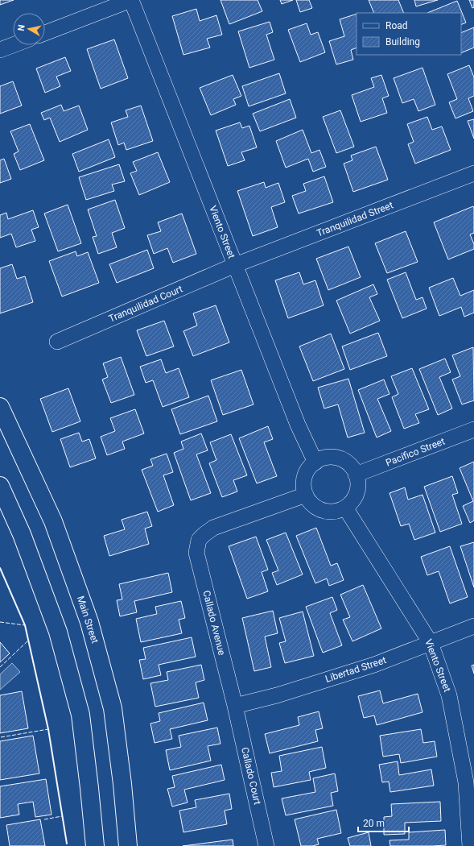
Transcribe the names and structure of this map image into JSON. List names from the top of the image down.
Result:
{
  "streets": {
    "street": [
      "Tranquilidad Street",
      "Viento Street",
      "Tranquilidad Court",
      "Pacífico Street",
      "Main Street",
      "Callado Avenue",
      "Libertad Street",
      "Callado Court"
    ]
  },
  "crossings": [
    ["Tranquilidad Street", "Viento Street"],
    ["Tranquilidad Street", "Tranquilidad Court"],
    ["Viento Street", "Tranquilidad Court"],
    ["Viento Street", "Pacífico Street"],
    ["Viento Street", "Callado Avenue"],
    ["Viento Street", "Libertad Street"],
    ["Pacífico Street", "Callado Avenue"],
    ["Callado Avenue", "Libertad Street"],
    ["Callado Avenue", "Callado Court"],
    ["Libertad Street", "Callado Court"]
  ],
  "legend": ["Road", "Building"],
  "scale_bar": "20 m",
  "north": "left"
}
